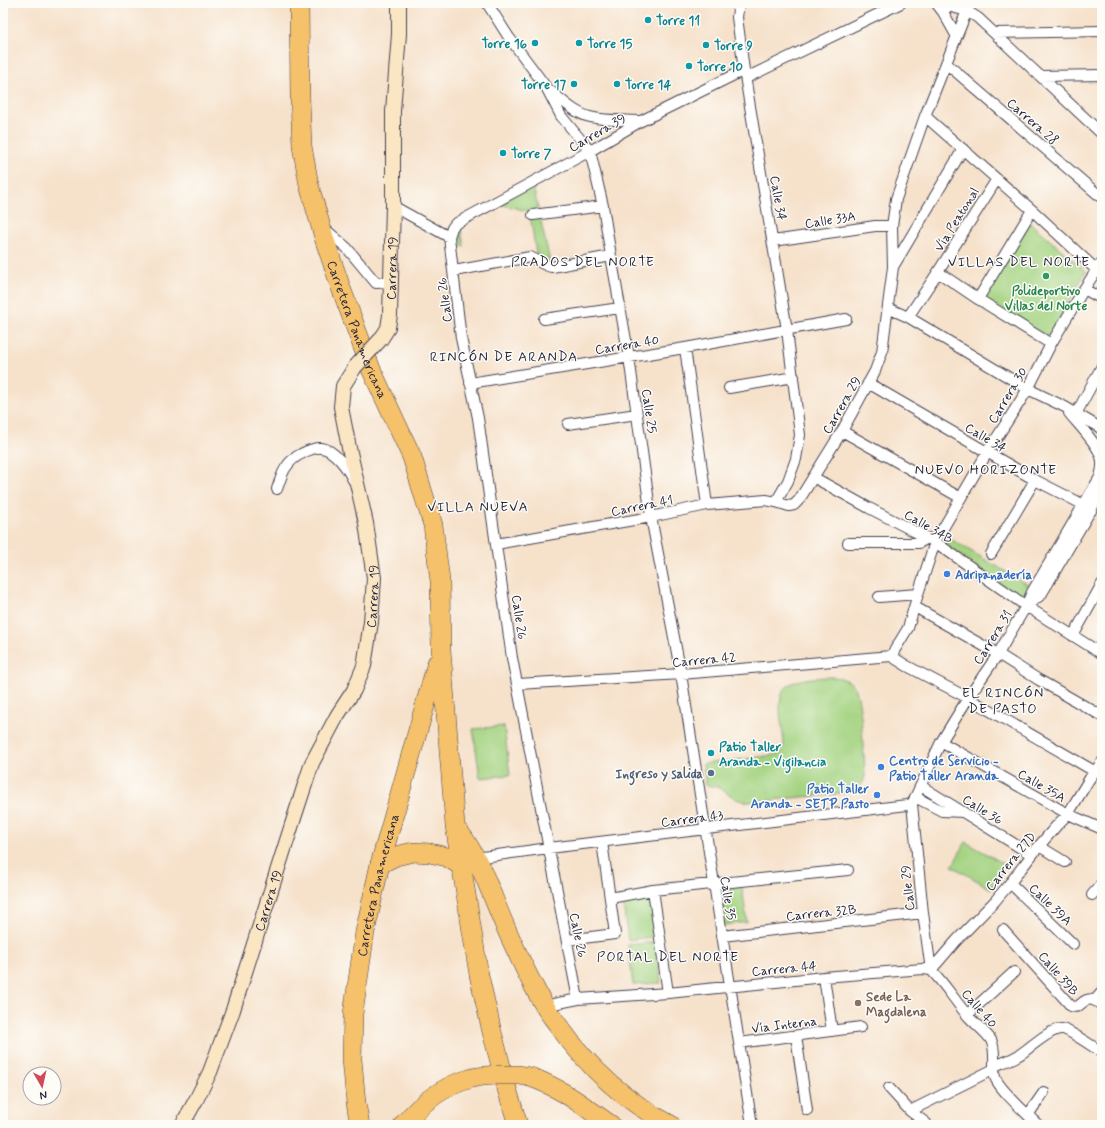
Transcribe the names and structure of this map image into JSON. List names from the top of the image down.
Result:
{
  "streets": {
    "highway": ["Carretera Panamericana"],
    "street": [
      "Carrera 28",
      "Carrera 39",
      "Calle 34",
      "Calle 33A",
      "Vía Peatonal",
      "Carrera 19",
      "Calle 26",
      "Carrera 40",
      "Carrera 30",
      "Carrera 29",
      "Calle 25",
      "Carrera 41",
      "Calle 34B",
      "Carrera 31",
      "Carrera 42",
      "Calle 35A",
      "Calle 36",
      "Carrera 43",
      "Carrera 27D",
      "Calle 29",
      "Calle 35",
      "Calle 39A",
      "Carrera 32B",
      "Carrera 44",
      "Calle 39B",
      "Calle 40",
      "Vía Interna"
    ]
  },
  "crossings": [
    ["Carrera 28", "Carrera 29"],
    ["Carrera 39", "Calle 34"],
    ["Carrera 39", "Calle 26"],
    ["Carrera 39", "Calle 25"],
    ["Calle 34", "Calle 33A"],
    ["Calle 34", "Carrera 40"],
    ["Calle 34", "Carrera 30"],
    ["Calle 34", "Carrera 29"],
    ["Calle 34", "Carrera 41"],
    ["Calle 34", "Carrera 31"],
    ["Calle 33A", "Carrera 29"],
    ["Calle 26", "Carrera 40"],
    ["Calle 26", "Carrera 41"],
    ["Calle 26", "Carrera 42"],
    ["Calle 26", "Carrera 43"],
    ["Calle 26", "Carrera 44"],
    ["Carretera Panamericana", "Carrera 43"],
    ["Carrera 40", "Calle 25"],
    ["Carrera 30", "Calle 34B"],
    ["Carrera 30", "Carrera 42"],
    ["Carrera 29", "Carrera 41"],
    ["Carrera 29", "Calle 34B"],
    ["Calle 25", "Carrera 41"],
    ["Calle 25", "Carrera 42"],
    ["Calle 25", "Calle 35"],
    ["Calle 34B", "Carrera 31"],
    ["Carrera 31", "Calle 35A"],
    ["Carrera 31", "Calle 36"],
    ["Carrera 31", "Carrera 43"],
    ["Carrera 31", "Calle 29"],
    ["Carrera 42", "Calle 35"],
    ["Calle 35A", "Carrera 27D"],
    ["Calle 36", "Carrera 27D"],
    ["Carrera 43", "Calle 29"],
    ["Carrera 43", "Calle 35"],
    ["Carrera 27D", "Calle 29"],
    ["Carrera 27D", "Calle 39A"],
    ["Carrera 27D", "Carrera 44"],
    ["Carrera 27D", "Calle 40"],
    ["Calle 29", "Carrera 32B"],
    ["Calle 29", "Carrera 44"],
    ["Calle 29", "Calle 40"],
    ["Calle 35", "Carrera 32B"],
    ["Calle 35", "Carrera 44"],
    ["Calle 35", "Vía Interna"],
    ["Carrera 44", "Calle 40"],
    ["Carrera 44", "Vía Interna"]
  ],
  "districts": [
    "PRADOS DEL NORTE",
    "VILLAS DEL NORTE",
    "RINCÓN DE ARANDA",
    "NUEVO HORIZONTE",
    "VILLA NUEVA",
    "EL RINCÓN DE PASTO",
    "PORTAL DEL NORTE"
  ],
  "places": [
    "Torre 11",
    "Torre 16",
    "Torre 15",
    "Torre 9",
    "Torre 10",
    "Torre 17",
    "Torre 14",
    "Torre 7",
    "Polideportivo Villas del Norte",
    "Adripanadería",
    "Patio Taller Aranda - Vigilancia",
    "Centro de Servicio - Patio Taller Aranda",
    "Ingreso y salida",
    "Patio Taller Aranda - SETP Pasto",
    "Sede La Magdalena"
  ],
  "north": "bottom"
}
